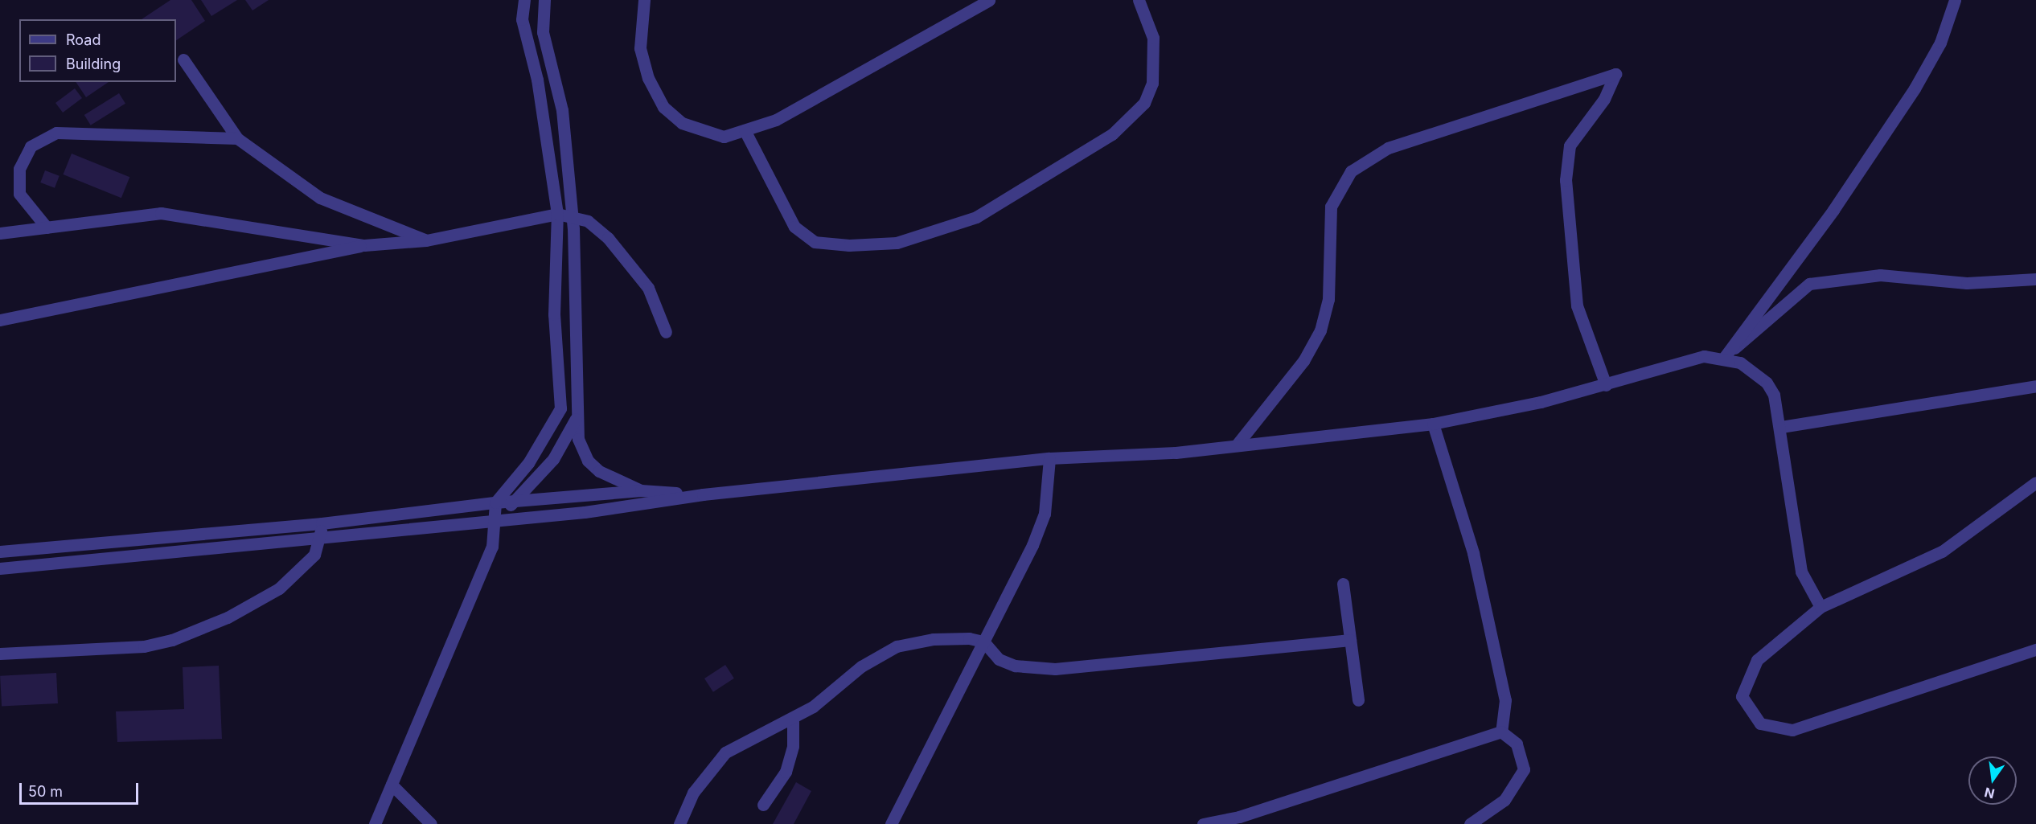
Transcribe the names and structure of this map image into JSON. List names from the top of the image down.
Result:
{
  "legend": ["Road", "Building"],
  "scale_bar": "50 m",
  "north": "bottom"
}
